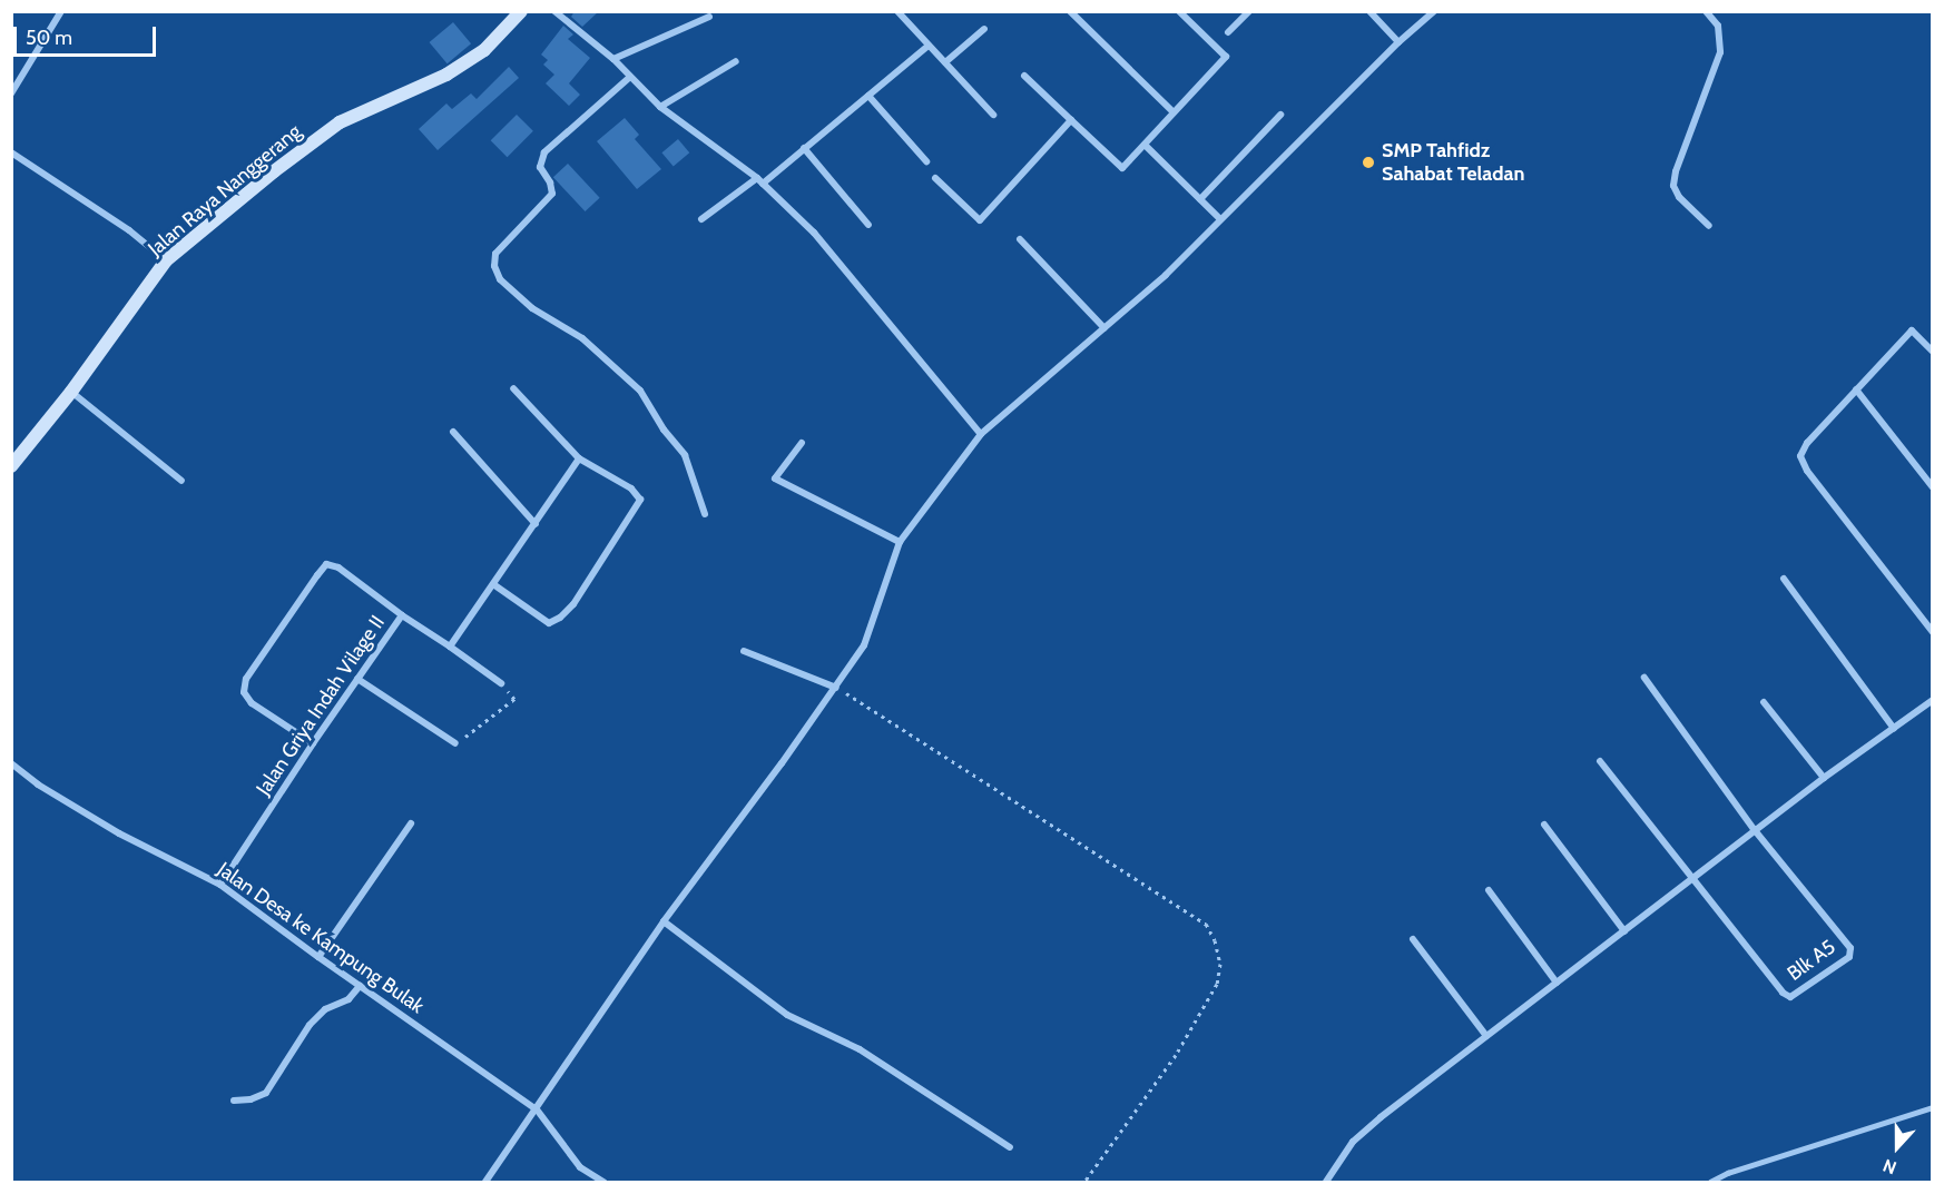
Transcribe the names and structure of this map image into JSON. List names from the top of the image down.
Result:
{
  "streets": {
    "street": [
      "Jalan Raya Nanggerang",
      "Jalan Griya Indah Vilage II",
      "Jalan Desa ke Kampung Bulak",
      "Blk A5"
    ]
  },
  "crossings": [
    ["Jalan Griya Indah Vilage II", "Jalan Desa ke Kampung Bulak"]
  ],
  "places": ["SMP Tahfidz Sahabat Teladan"],
  "scale_bar": "50 m",
  "north": "bottom"
}
